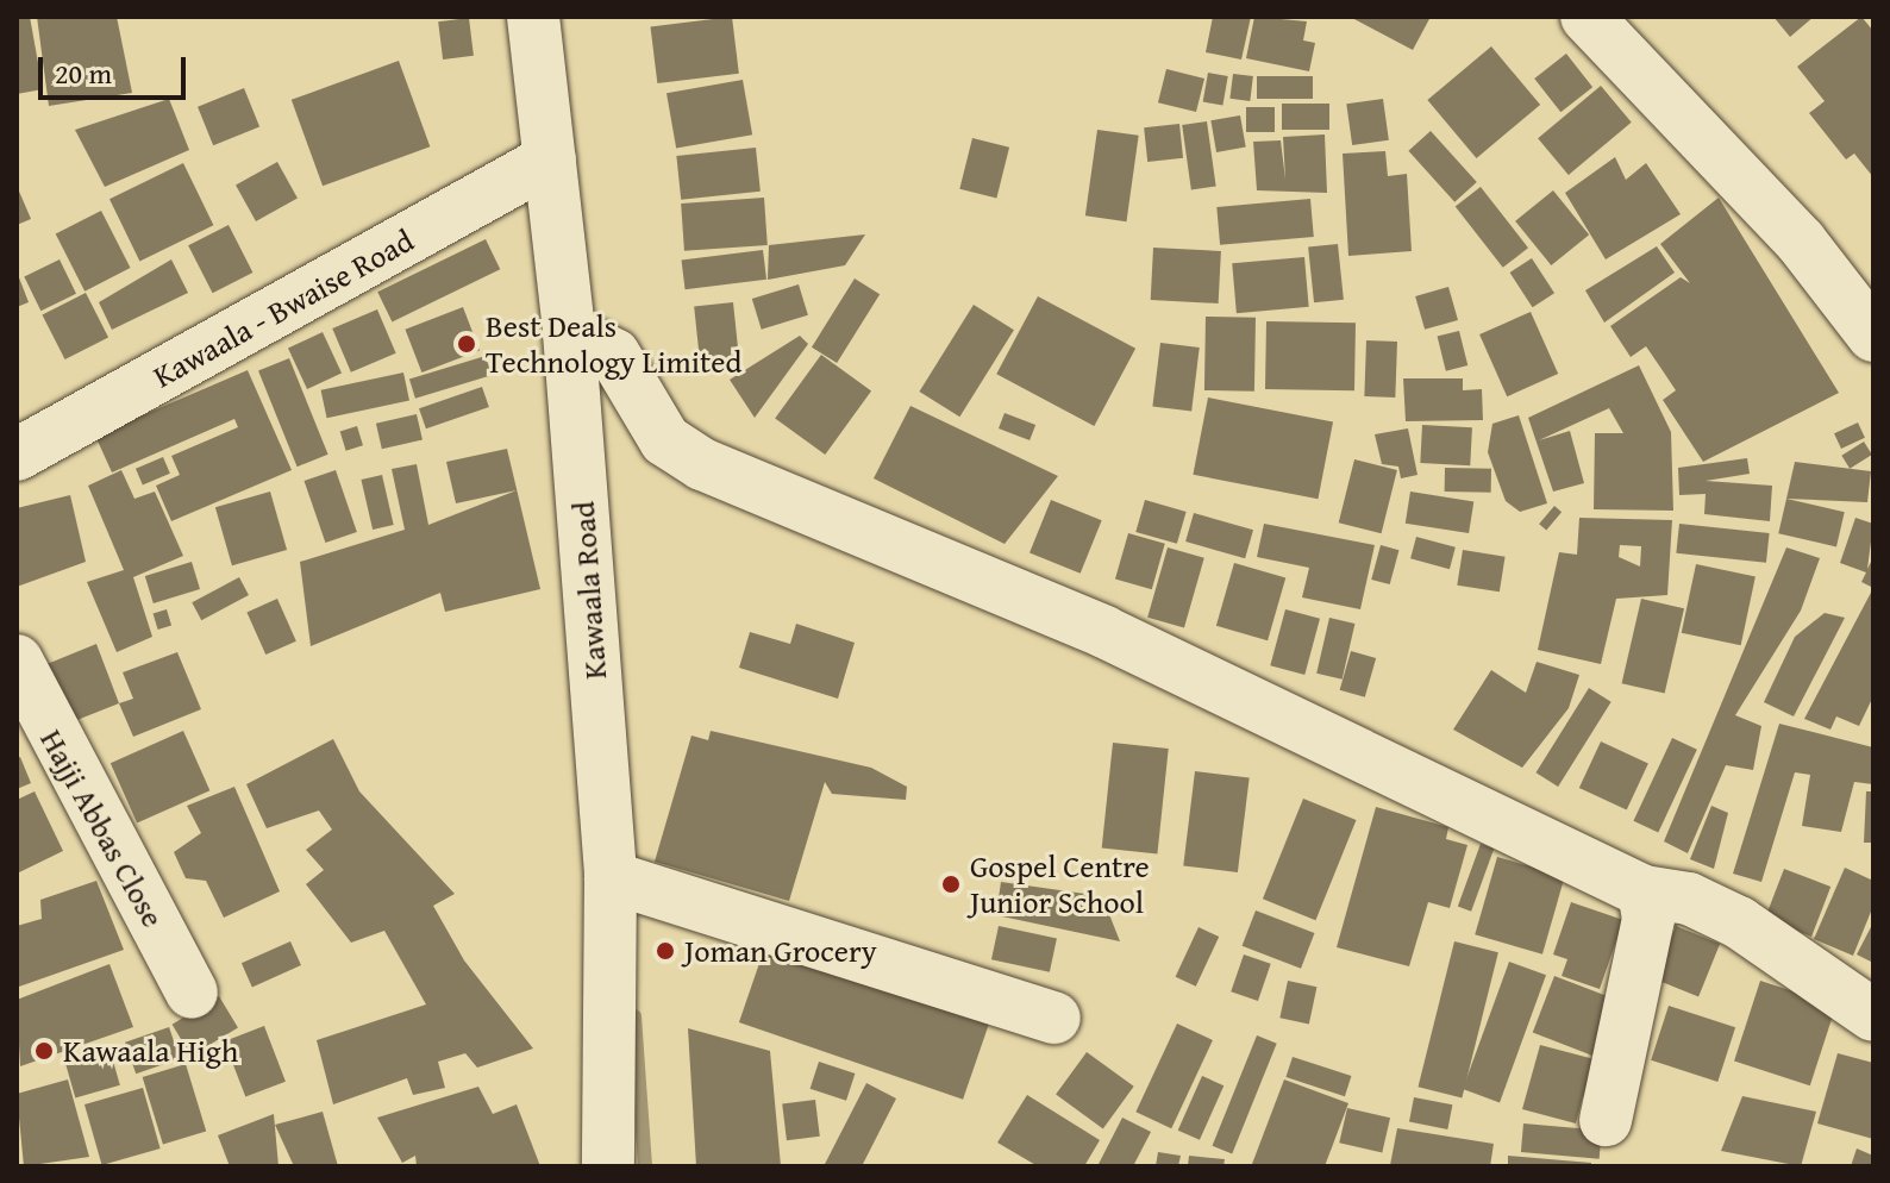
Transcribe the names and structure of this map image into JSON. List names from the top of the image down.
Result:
{
  "streets": {
    "street": ["Kawaala - Bwaise Road", "Kawaala Road", "Hajji Abbas Close"]
  },
  "crossings": [
    ["Kawaala - Bwaise Road", "Kawaala Road"]
  ],
  "places": [
    "Best Deals Technology Limited",
    "Gospel Centre Junior School",
    "Joman Grocery",
    "Kawaala High"
  ],
  "scale_bar": "20 m"
}
